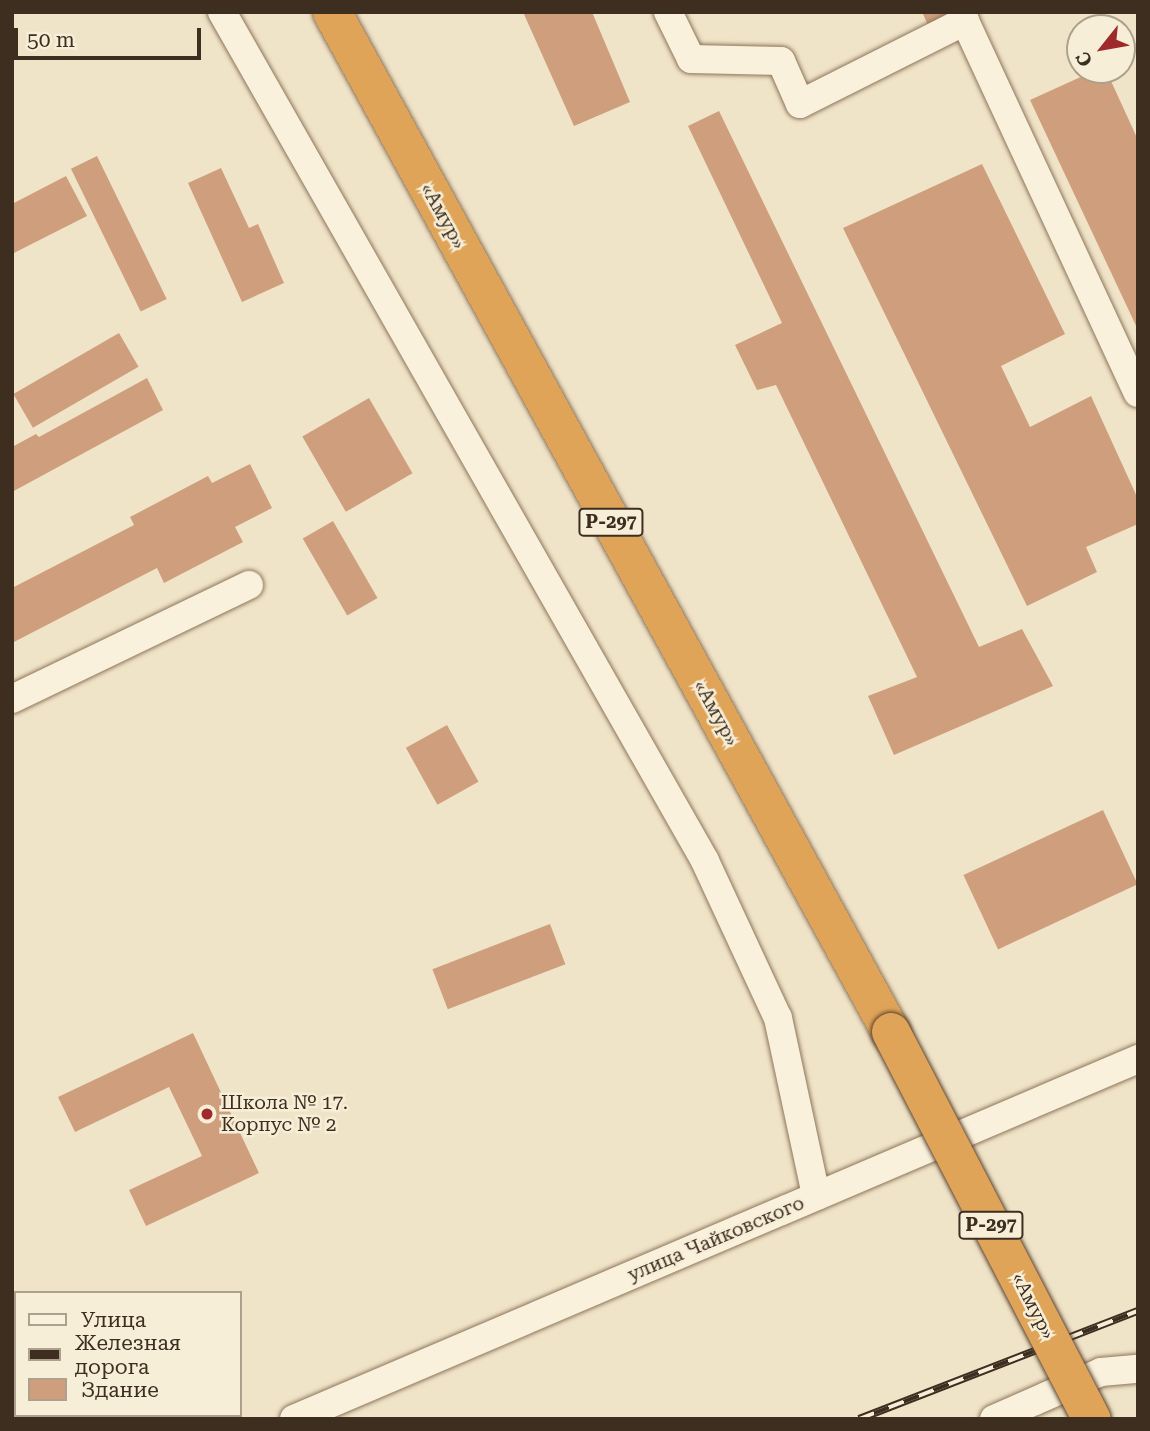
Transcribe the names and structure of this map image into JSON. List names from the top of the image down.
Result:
{
  "streets": {
    "highway": ["«Амур»", "Р-297"],
    "street": ["улица Чайковского"]
  },
  "places": ["Школа № 17. Корпус № 2"],
  "legend": ["Улица", "Железная дорога", "Здание"],
  "scale_bar": "50 m",
  "north": "bottom left"
}
